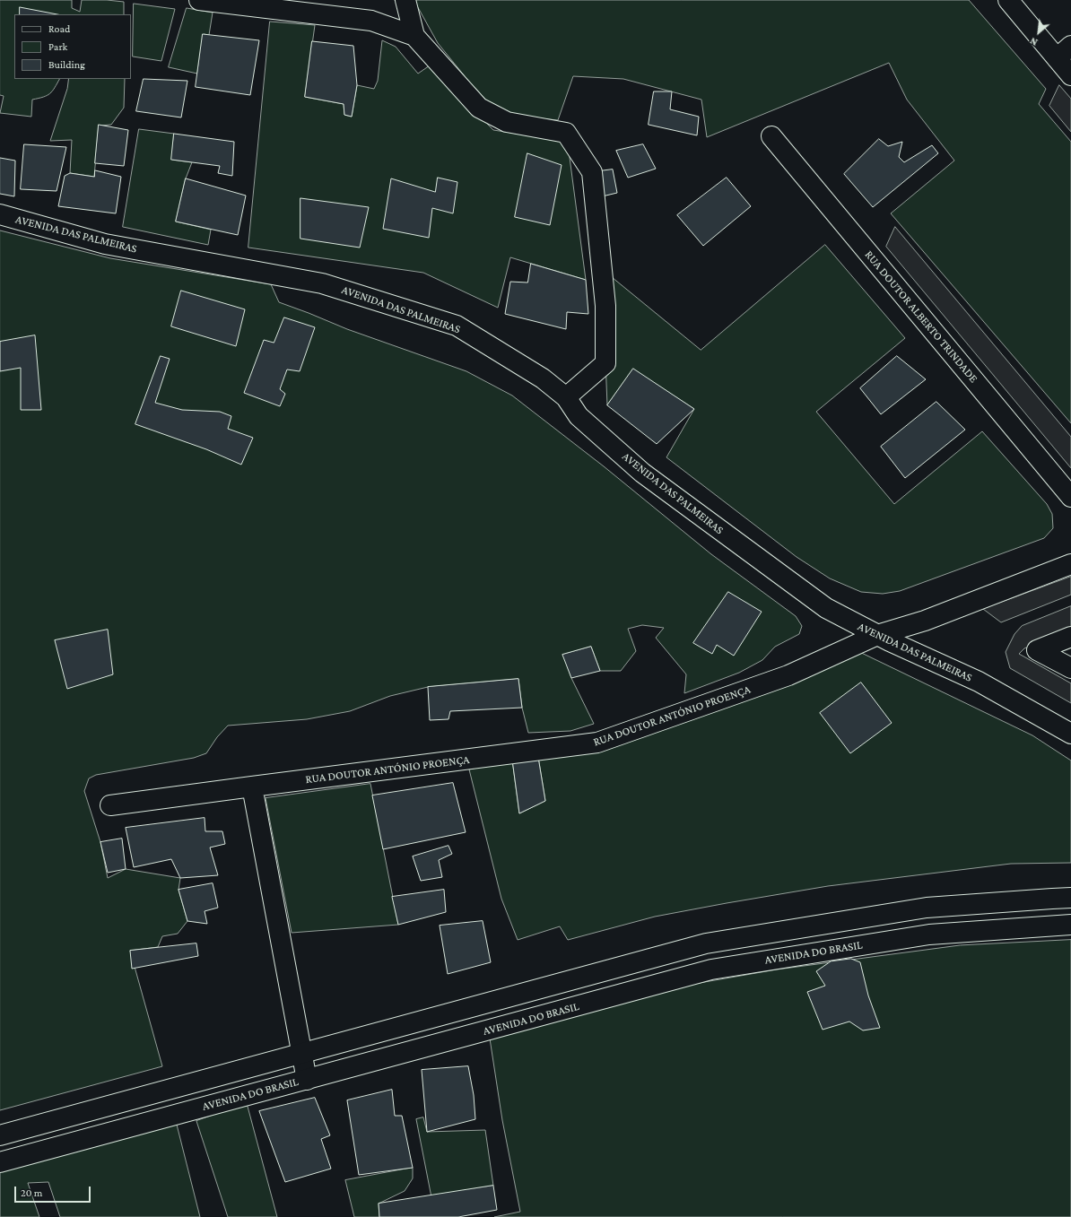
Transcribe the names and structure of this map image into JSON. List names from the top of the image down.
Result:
{
  "streets": {
    "street": [
      "AVENIDA DAS PALMEIRAS",
      "RUA DOUTOR ALBERTO TRINDADE",
      "RUA DOUTOR ANTÓNIO PROENÇA",
      "AVENIDA DO BRASIL"
    ]
  },
  "crossings": [
    ["AVENIDA DAS PALMEIRAS", "RUA DOUTOR ANTÓNIO PROENÇA"]
  ],
  "legend": ["Road", "Park", "Building"],
  "scale_bar": "20 m",
  "north": "bottom left"
}
